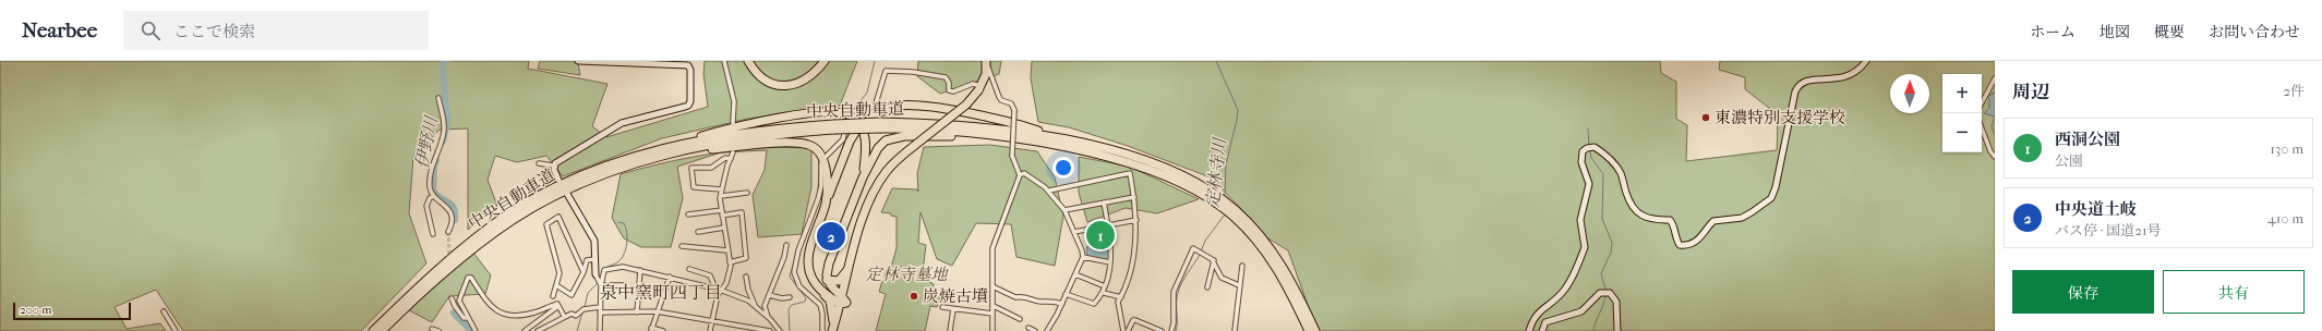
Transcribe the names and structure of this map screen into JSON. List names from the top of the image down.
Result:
{
  "streets": {
    "highway": ["中央自動車道"]
  },
  "districts": ["泉中窯町四丁目"],
  "water": ["伊野川", "定林寺川"],
  "parks": ["定林寺墓地"],
  "places": ["東濃特別支援学校", "炭焼古墳"],
  "scale_bar": "200 m",
  "north": "top",
  "page": {
    "header": "Nearbee",
    "search": "ここで検索",
    "nav": [
      "ホーム",
      "地図",
      "概要",
      "お問い合わせ"
    ],
    "heading": ["周辺", "2件"],
    "map_buttons": ["+", "−"],
    "list": [
      {
        "mark": "1",
        "name": "西洞公園",
        "note": "公園",
        "value": "130 m"
      },
      {
        "mark": "2",
        "name": "中央道土岐",
        "note": "バス停 · 国道21号",
        "value": "410 m"
      }
    ],
    "pins": ["1", "2"],
    "buttons": ["保存", "共有"],
    "scale": "200 m"
  }
}
